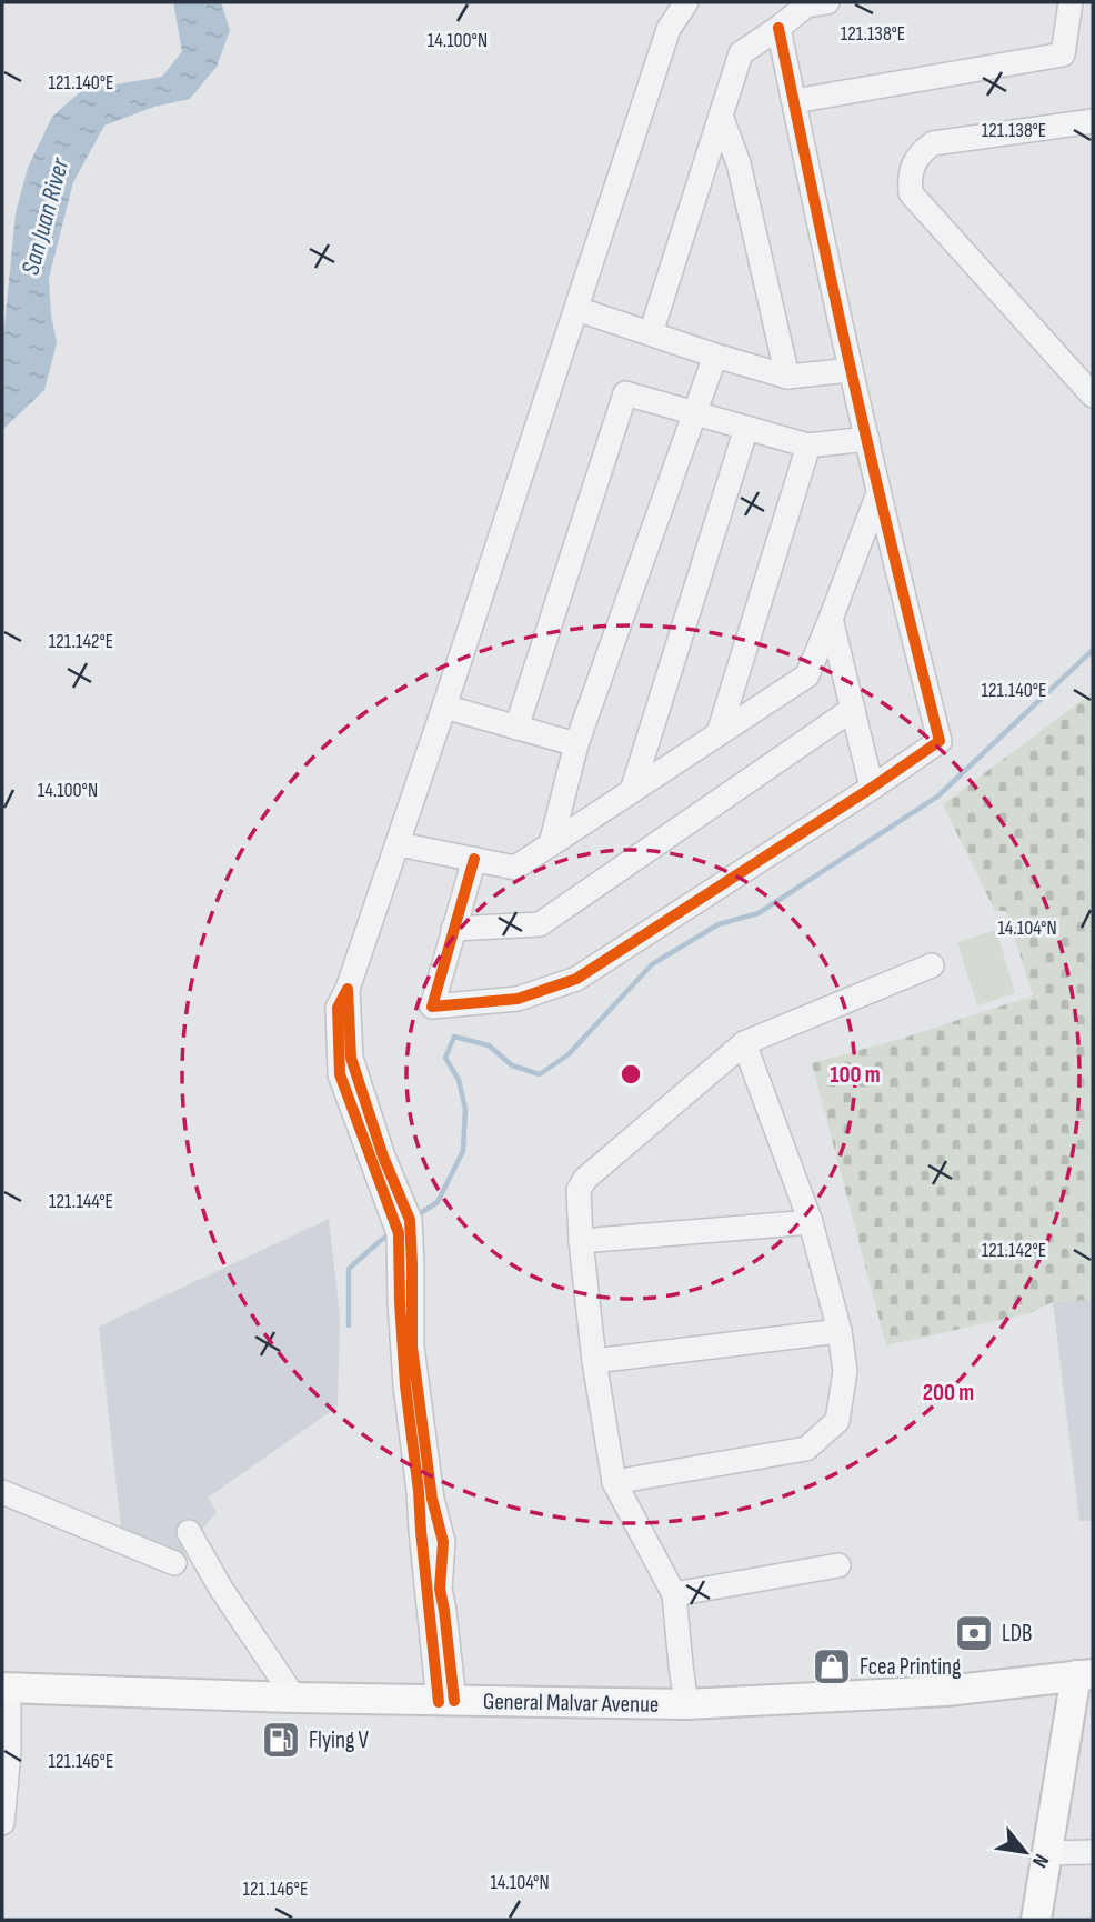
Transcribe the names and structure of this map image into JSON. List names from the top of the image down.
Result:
{
  "streets": {
    "main road": ["General Malvar Avenue"]
  },
  "water": ["San Juan River"],
  "places": {
    "bank": ["LDB"],
    "shop": ["Fcea Printing"],
    "fuel station": ["Flying V"]
  },
  "north": "bottom right",
  "coordinates": [
    "121.138°E",
    "14.100°N",
    "121.140°E",
    "121.142°E",
    "14.104°N",
    "121.144°E",
    "121.146°E"
  ],
  "rings": ["100 m", "200 m"]
}
